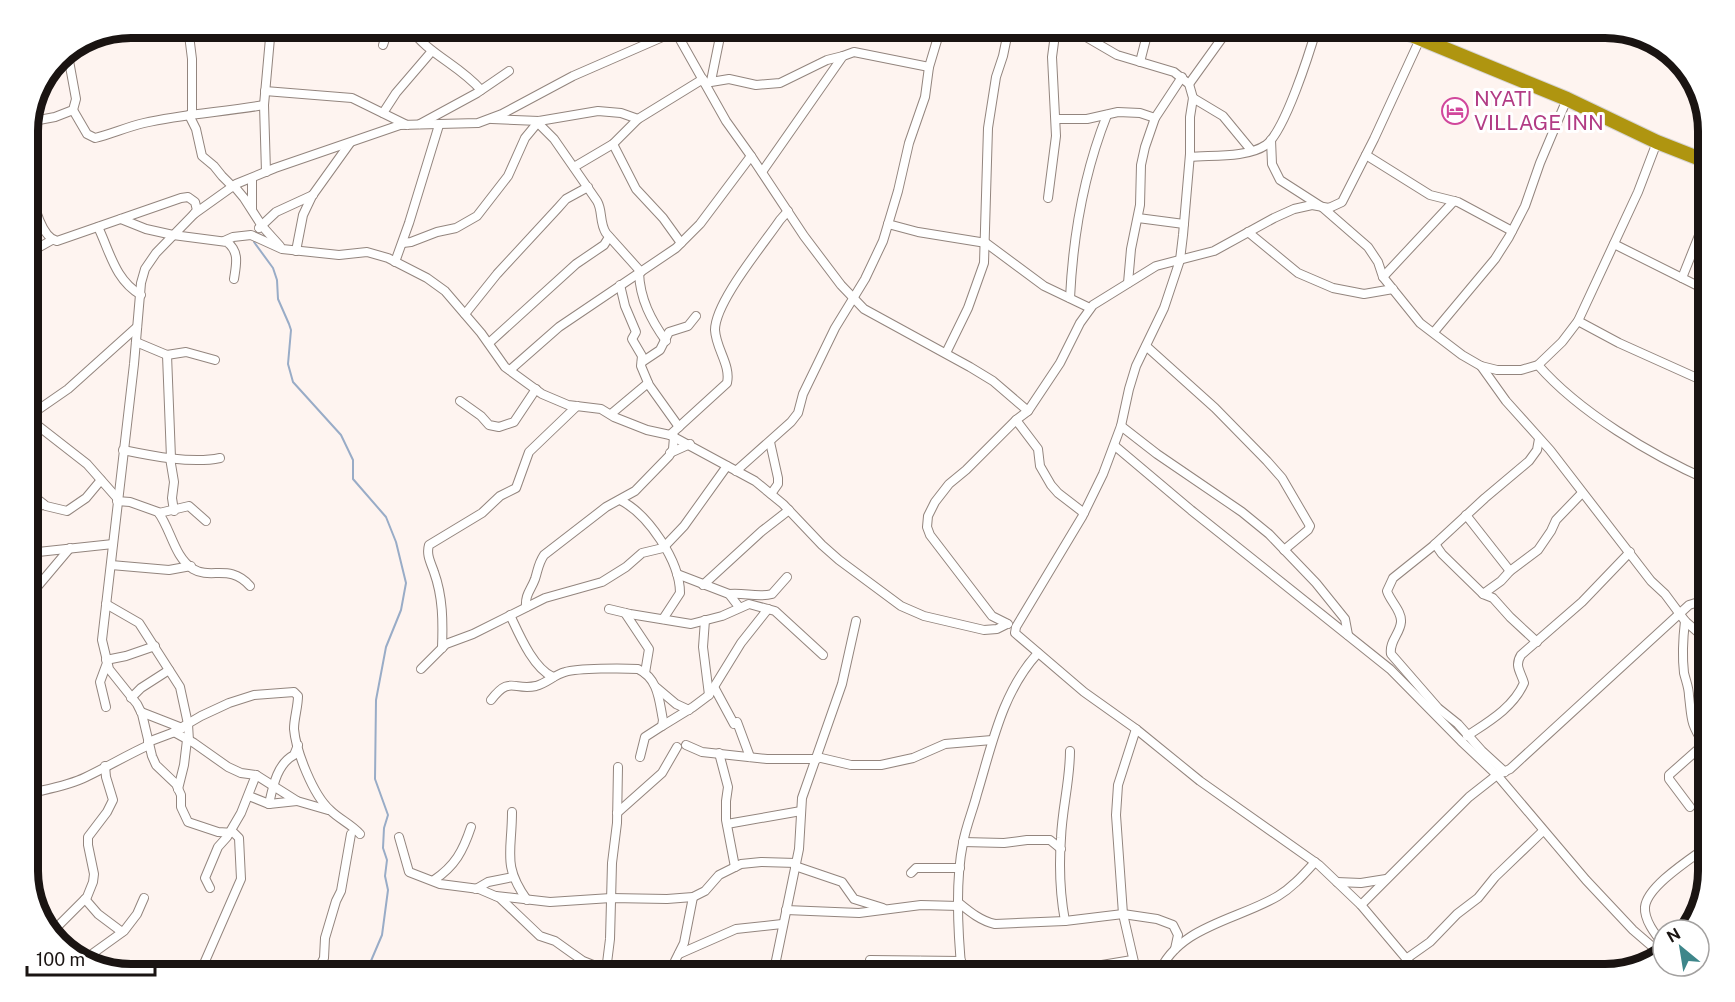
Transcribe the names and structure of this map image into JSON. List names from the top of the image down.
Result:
{
  "places": {
    "hotel": ["NYATI VILLAGE INN"]
  },
  "scale_bar": "100 m",
  "north": "top left"
}
